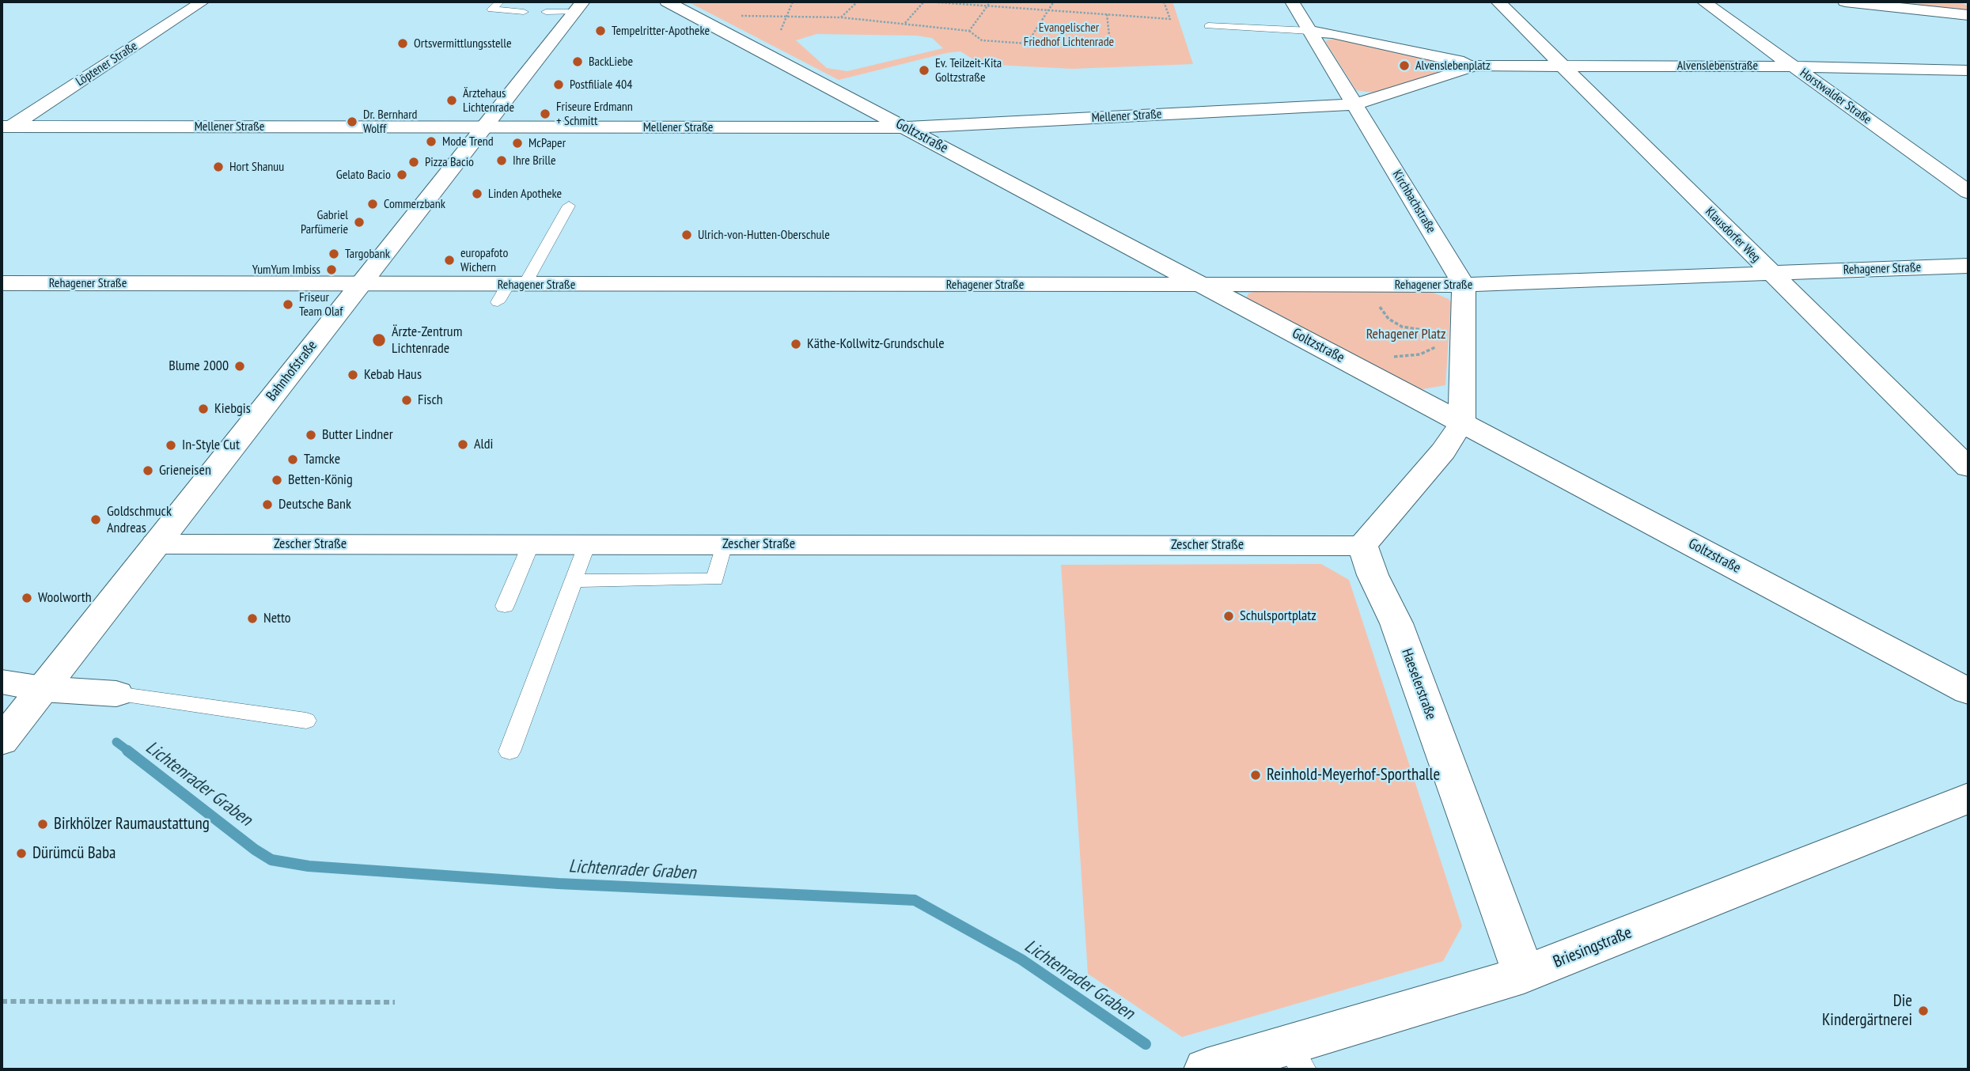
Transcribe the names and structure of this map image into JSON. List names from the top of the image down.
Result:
{
  "streets": {
    "street": [
      "Löptener Straße",
      "Alvenslebenstraße",
      "Horstwalder Straße",
      "Mellener Straße",
      "Goltzstraße",
      "Kirchbachstraße",
      "Klausdorfer Weg",
      "Rehagener Straße",
      "Bahnhofstraße",
      "Zescher Straße",
      "Haeselerstraße",
      "Briesingstraße"
    ]
  },
  "crossings": [
    ["Löptener Straße", "Mellener Straße"],
    ["Alvenslebenstraße", "Horstwalder Straße"],
    ["Alvenslebenstraße", "Klausdorfer Weg"],
    ["Mellener Straße", "Goltzstraße"],
    ["Mellener Straße", "Kirchbachstraße"],
    ["Mellener Straße", "Bahnhofstraße"],
    ["Goltzstraße", "Rehagener Straße"],
    ["Kirchbachstraße", "Rehagener Straße"],
    ["Klausdorfer Weg", "Rehagener Straße"],
    ["Rehagener Straße", "Bahnhofstraße"],
    ["Bahnhofstraße", "Zescher Straße"],
    ["Zescher Straße", "Haeselerstraße"],
    ["Haeselerstraße", "Briesingstraße"]
  ],
  "water": ["Lichtenrader Graben"],
  "parks": ["Evangelischer Friedhof Lichtenrade", "Rehagener Platz"],
  "places": [
    "Tempelritter-Apotheke",
    "Ortsvermittlungsstelle",
    "BackLiebe",
    "Alvenslebenplatz",
    "Ev. Teilzeit-Kita Goltzstraße",
    "Postfiliale 404",
    "Ärztehaus Lichtenrade",
    "Friseure Erdmann + Schmitt",
    "Dr. Bernhard Wolff",
    "Mode Trend",
    "McPaper",
    "Ihre Brille",
    "Pizza Bacio",
    "Hort Shanuu",
    "Gelato Bacio",
    "Linden Apotheke",
    "Commerzbank",
    "Gabriel Parfümerie",
    "Ulrich-von-Hutten-Oberschule",
    "Targobank",
    "europafoto Wichern",
    "YumYum Imbiss",
    "Friseur Team Olaf",
    "Ärzte-Zentrum Lichtenrade",
    "Käthe-Kollwitz-Grundschule",
    "Blume 2000",
    "Kebab Haus",
    "Fisch",
    "Kiebgis",
    "Butter Lindner",
    "Aldi",
    "In-Style Cut",
    "Tamcke",
    "Grieneisen",
    "Betten-König",
    "Deutsche Bank",
    "Goldschmuck Andreas",
    "Woolworth",
    "Schulsportplatz",
    "Netto",
    "Reinhold-Meyerhof-Sporthalle",
    "Birkhölzer Raumaustattung",
    "Dürümcü Baba",
    "Die Kindergärtnerei"
  ]
}
